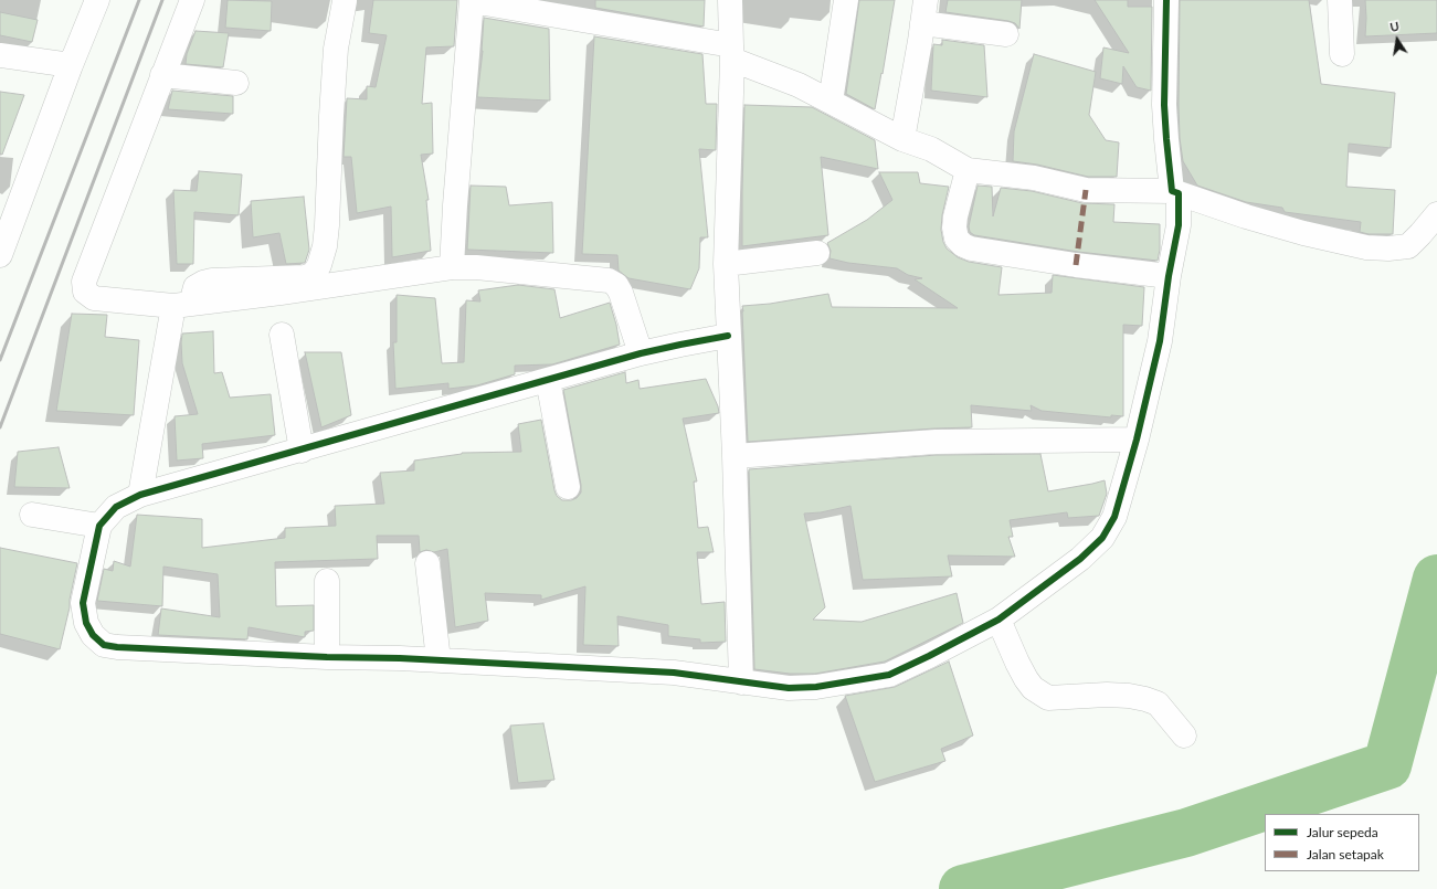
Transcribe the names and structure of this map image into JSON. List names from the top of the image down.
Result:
{
  "legend": ["Jalur sepeda", "Jalan setapak"],
  "north": "top"
}
